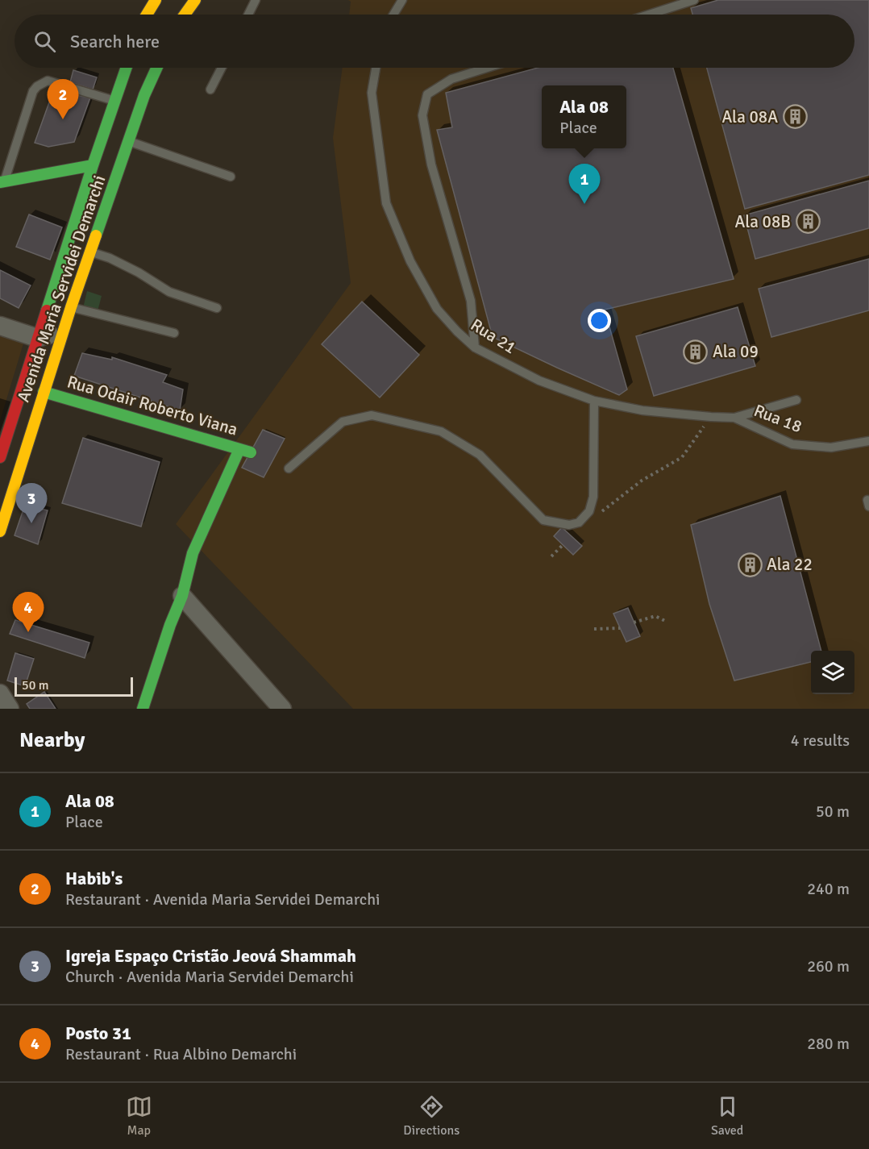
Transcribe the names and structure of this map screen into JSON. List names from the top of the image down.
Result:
{
  "streets": {
    "main road": ["Avenida Maria Servidei Demarchi", "Rua Odair Roberto Viana"],
    "lane": ["Rua 21", "Rua 18"]
  },
  "crossings": [
    ["Avenida Maria Servidei Demarchi", "Rua Odair Roberto Viana"],
    ["Rua 21", "Rua 18"]
  ],
  "places": {
    "building": [
      "Ala 08A",
      "Ala 08B",
      "Ala 09",
      "Ala 22"
    ]
  },
  "scale_bar": "50 m",
  "page": {
    "search": "Search here",
    "pins": [
      "2",
      "1",
      "3",
      "4"
    ],
    "popup": ["Ala 08", "Place"],
    "scale": "50 m",
    "heading": ["Nearby", "4 results"],
    "list": [
      {
        "mark": "1",
        "name": "Ala 08",
        "note": "Place",
        "value": "50 m"
      },
      {
        "mark": "2",
        "name": "Habib's",
        "note": "Restaurant · Avenida Maria Servidei Demarchi",
        "value": "240 m"
      },
      {
        "mark": "3",
        "name": "Igreja Espaço Cristão Jeová Shammah",
        "note": "Church · Avenida Maria Servidei Demarchi",
        "value": "260 m"
      },
      {
        "mark": "4",
        "name": "Posto 31",
        "note": "Restaurant · Rua Albino Demarchi",
        "value": "280 m"
      }
    ],
    "nav": ["Map", "Directions", "Saved"]
  }
}
